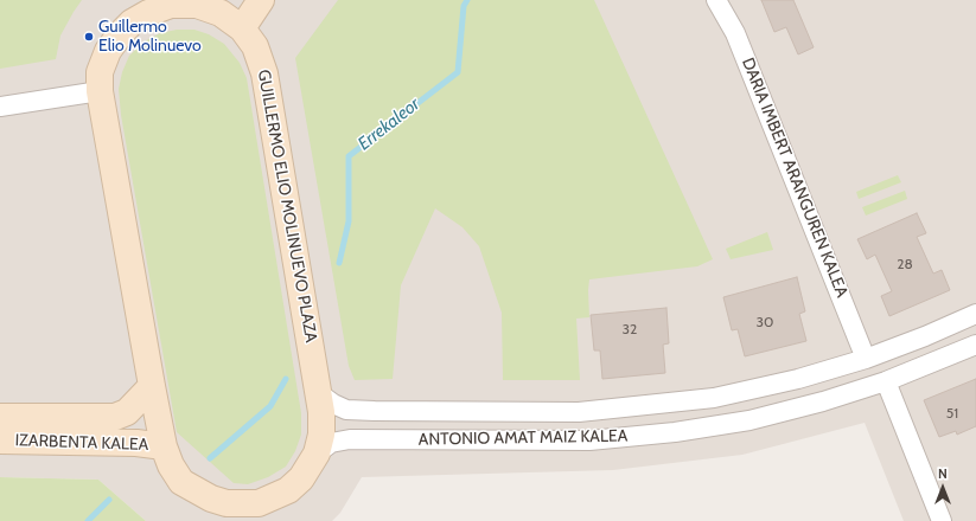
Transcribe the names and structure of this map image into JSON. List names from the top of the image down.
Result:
{
  "streets": {
    "main road": ["GUILLERMO ELIO MOLINUEVO PLAZA", "IZARBENTA KALEA"],
    "street": ["DARIA IMBERT ARANGUREN KALEA", "ANTONIO AMAT MAIZ KALEA"]
  },
  "crossings": [
    ["DARIA IMBERT ARANGUREN KALEA", "ANTONIO AMAT MAIZ KALEA"],
    ["GUILLERMO ELIO MOLINUEVO PLAZA", "ANTONIO AMAT MAIZ KALEA"],
    ["GUILLERMO ELIO MOLINUEVO PLAZA", "IZARBENTA KALEA"]
  ],
  "water": ["Errekaleor"],
  "places": ["Guillermo Elio Molinuevo"],
  "house_numbers": [
    "28",
    "30",
    "32",
    "51"
  ],
  "north": "top"
}
